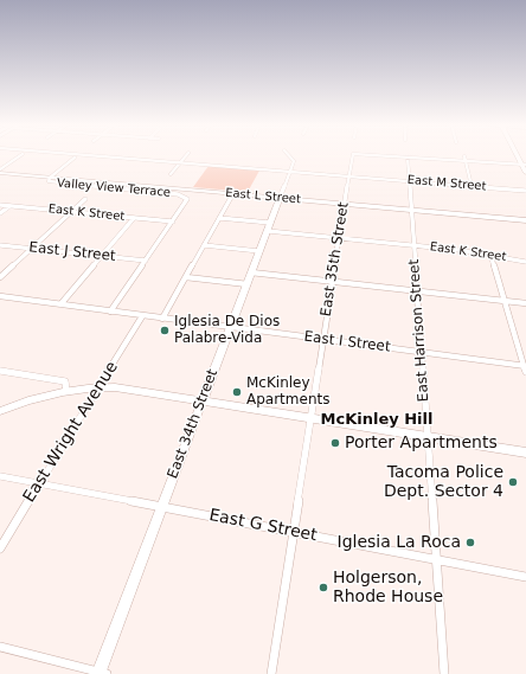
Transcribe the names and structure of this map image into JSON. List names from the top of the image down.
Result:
{
  "streets": {
    "street": [
      "East M Street",
      "Valley View Terrace",
      "East L Street",
      "East K Street",
      "East J Street",
      "East 35th Street",
      "East Harrison Street",
      "East I Street",
      "East 34th Street",
      "East Wright Avenue",
      "East G Street"
    ]
  },
  "crossings": [
    ["East M Street", "East 35th Street"],
    ["East M Street", "East Harrison Street"],
    ["East M Street", "East 34th Street"],
    ["Valley View Terrace", "East L Street"],
    ["Valley View Terrace", "East K Street"],
    ["East L Street", "East 35th Street"],
    ["East L Street", "East Harrison Street"],
    ["East L Street", "East 34th Street"],
    ["East K Street", "East 35th Street"],
    ["East K Street", "East Harrison Street"],
    ["East K Street", "East 34th Street"],
    ["East 35th Street", "East Harrison Street"],
    ["East 35th Street", "East I Street"],
    ["East 35th Street", "East G Street"],
    ["East Harrison Street", "East I Street"],
    ["East Harrison Street", "East G Street"],
    ["East I Street", "East 34th Street"],
    ["East I Street", "East Wright Avenue"],
    ["East 34th Street", "East G Street"],
    ["East Wright Avenue", "East G Street"]
  ],
  "districts": ["McKinley Hill"],
  "places": [
    "Iglesia De Dios Palabre-Vida",
    "McKinley Apartments",
    "Porter Apartments",
    "Tacoma Police Dept. Sector 4",
    "Iglesia La Roca",
    "Holgerson, Rhode House"
  ]
}
